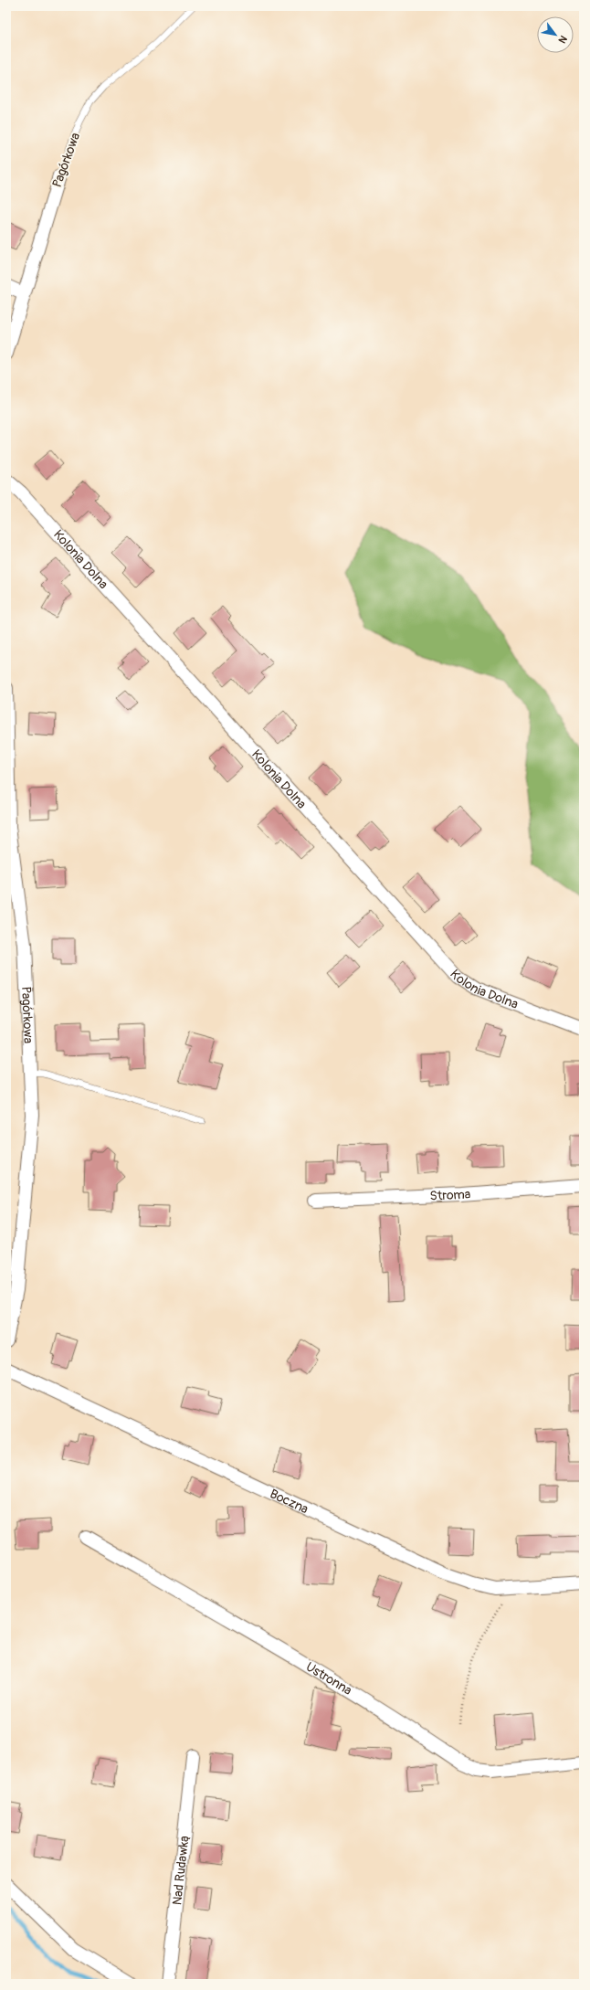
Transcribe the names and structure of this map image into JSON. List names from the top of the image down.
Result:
{
  "streets": {
    "street": [
      "Pagórkowa",
      "Kolonia Dolna",
      "Stroma",
      "Boczna",
      "Ustronna",
      "Nad Rudawką"
    ]
  },
  "north": "bottom right"
}
